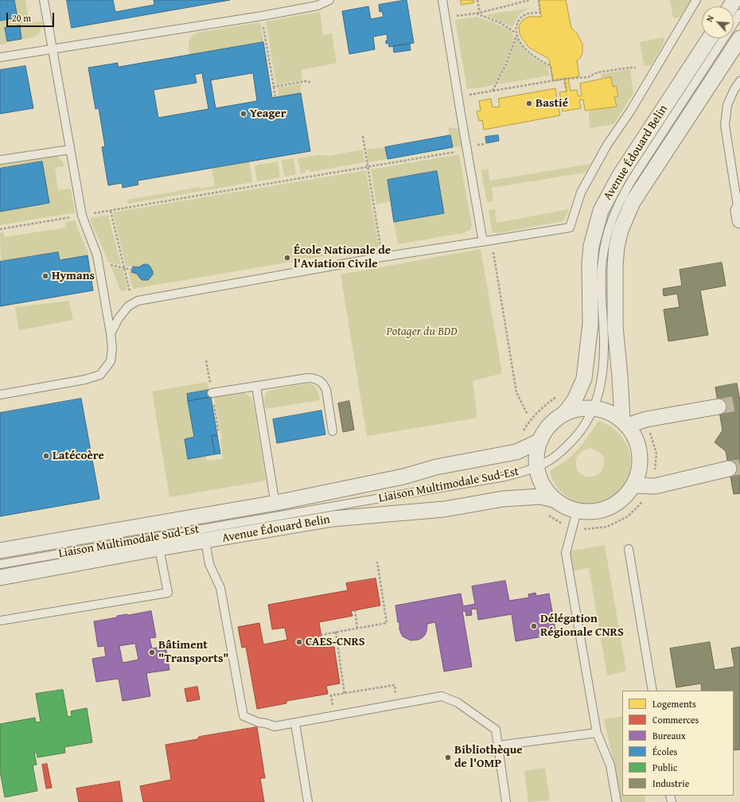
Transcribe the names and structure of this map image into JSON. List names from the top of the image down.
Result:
{
  "streets": {
    "street": ["Avenue Édouard Belin"],
    "lane": ["Liaison Multimodale Sud-Est"]
  },
  "crossings": [
    ["Avenue Édouard Belin", "Liaison Multimodale Sud-Est"]
  ],
  "parks": ["Potager du BDD"],
  "places": [
    "Bastié",
    "Yeager",
    "École Nationale de l'Aviation Civile",
    "Hymans",
    "Latécoère",
    "Délégation Régionale CNRS",
    "CAES-CNRS",
    "Bâtiment \"Transports\"",
    "Bibliothèque de l'OMP"
  ],
  "legend": [
    "Logements",
    "Commerces",
    "Bureaux",
    "Écoles",
    "Public",
    "Industrie"
  ],
  "scale_bar": "20 m",
  "north": "top left"
}
